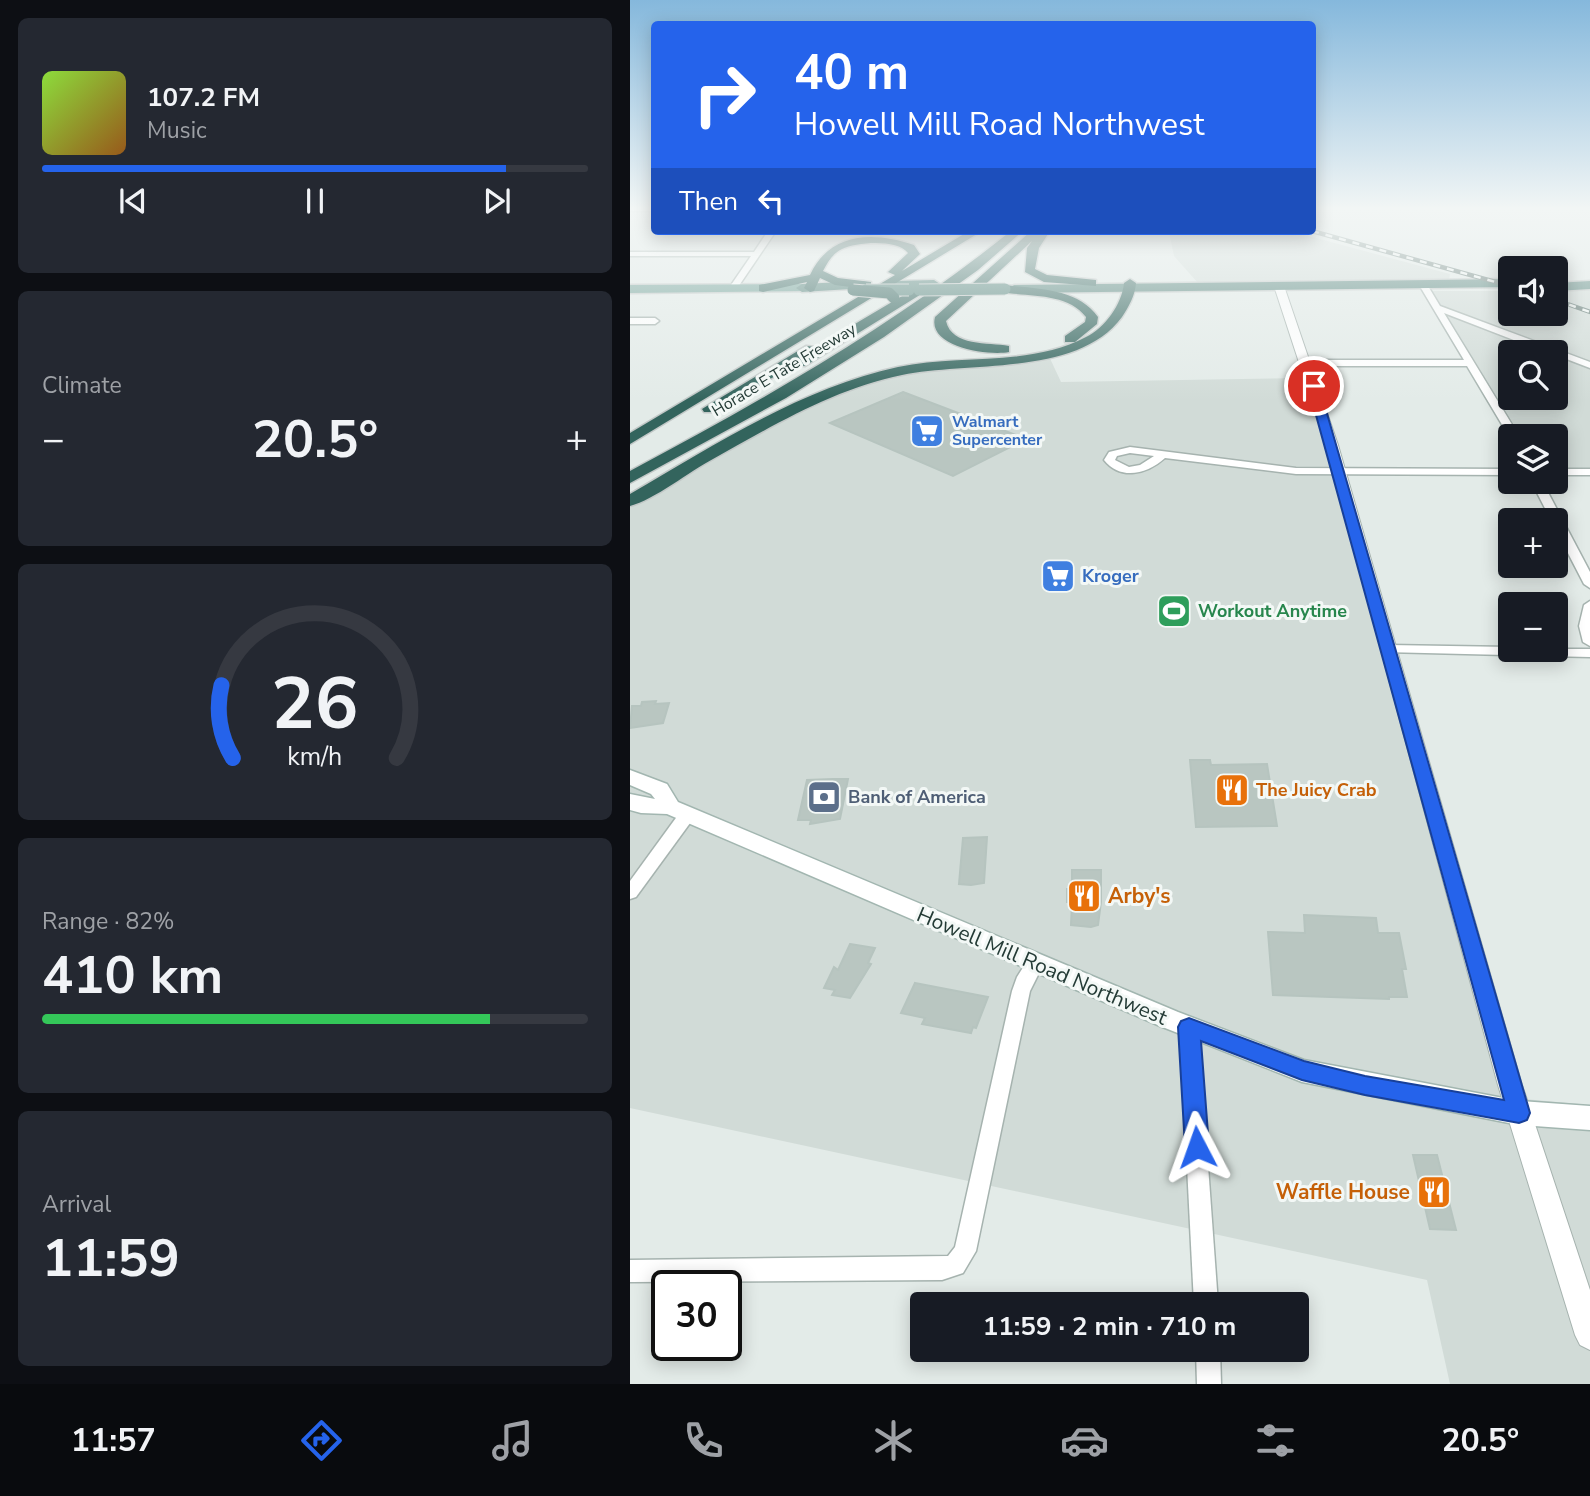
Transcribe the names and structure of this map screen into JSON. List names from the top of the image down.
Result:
{
  "streets": {
    "highway": ["Horace E Tate Freeway"],
    "main road": ["Howell Mill Road Northwest"]
  },
  "places": {
    "supermarket": ["Walmart Supercenter", "Kroger"],
    "sports": ["Workout Anytime"],
    "restaurant": ["The Juicy Crab", "Arby's", "Waffle House"],
    "bank": ["Bank of America"]
  },
  "page": {
    "turn": ["40 m", "Howell Mill Road Northwest"],
    "song": ["107.2 FM", "Music"],
    "then": "Then",
    "map_buttons": ["+", "−"],
    "tile": [
      "Climate",
      ["Range · 82%", "410 km"],
      ["Arrival", "11:59"]
    ],
    "heat": ["−", "20.5°", "+"],
    "limit": "30",
    "trip": "11:59 · 2 min · 710 m",
    "tabs": ["11:57", "20.5°"],
    "gauge": ["26", "km/h"]
  }
}
